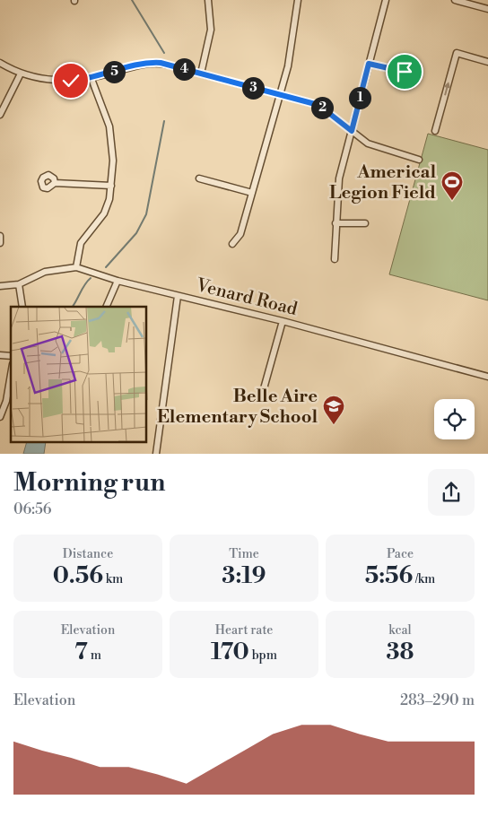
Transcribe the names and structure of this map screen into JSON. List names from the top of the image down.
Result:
{
  "streets": {
    "street": ["Venard Road"]
  },
  "places": {
    "sports": ["Americal Legion Field"],
    "school or university": ["Belle Aire Elementary School"]
  },
  "page": {
    "pins": [
      "4",
      "5",
      "3",
      "1",
      "2"
    ],
    "heading": ["Morning run", "06:56"],
    "stats": [
      ["Distance", "0.56 km"],
      ["Time", "3:19"],
      ["Pace", "5:56 /km"],
      ["Elevation", "7 m"],
      ["Heart rate", "170 bpm"],
      ["kcal", "38"]
    ],
    "chart": ["Elevation", "283–290 m"]
  }
}
